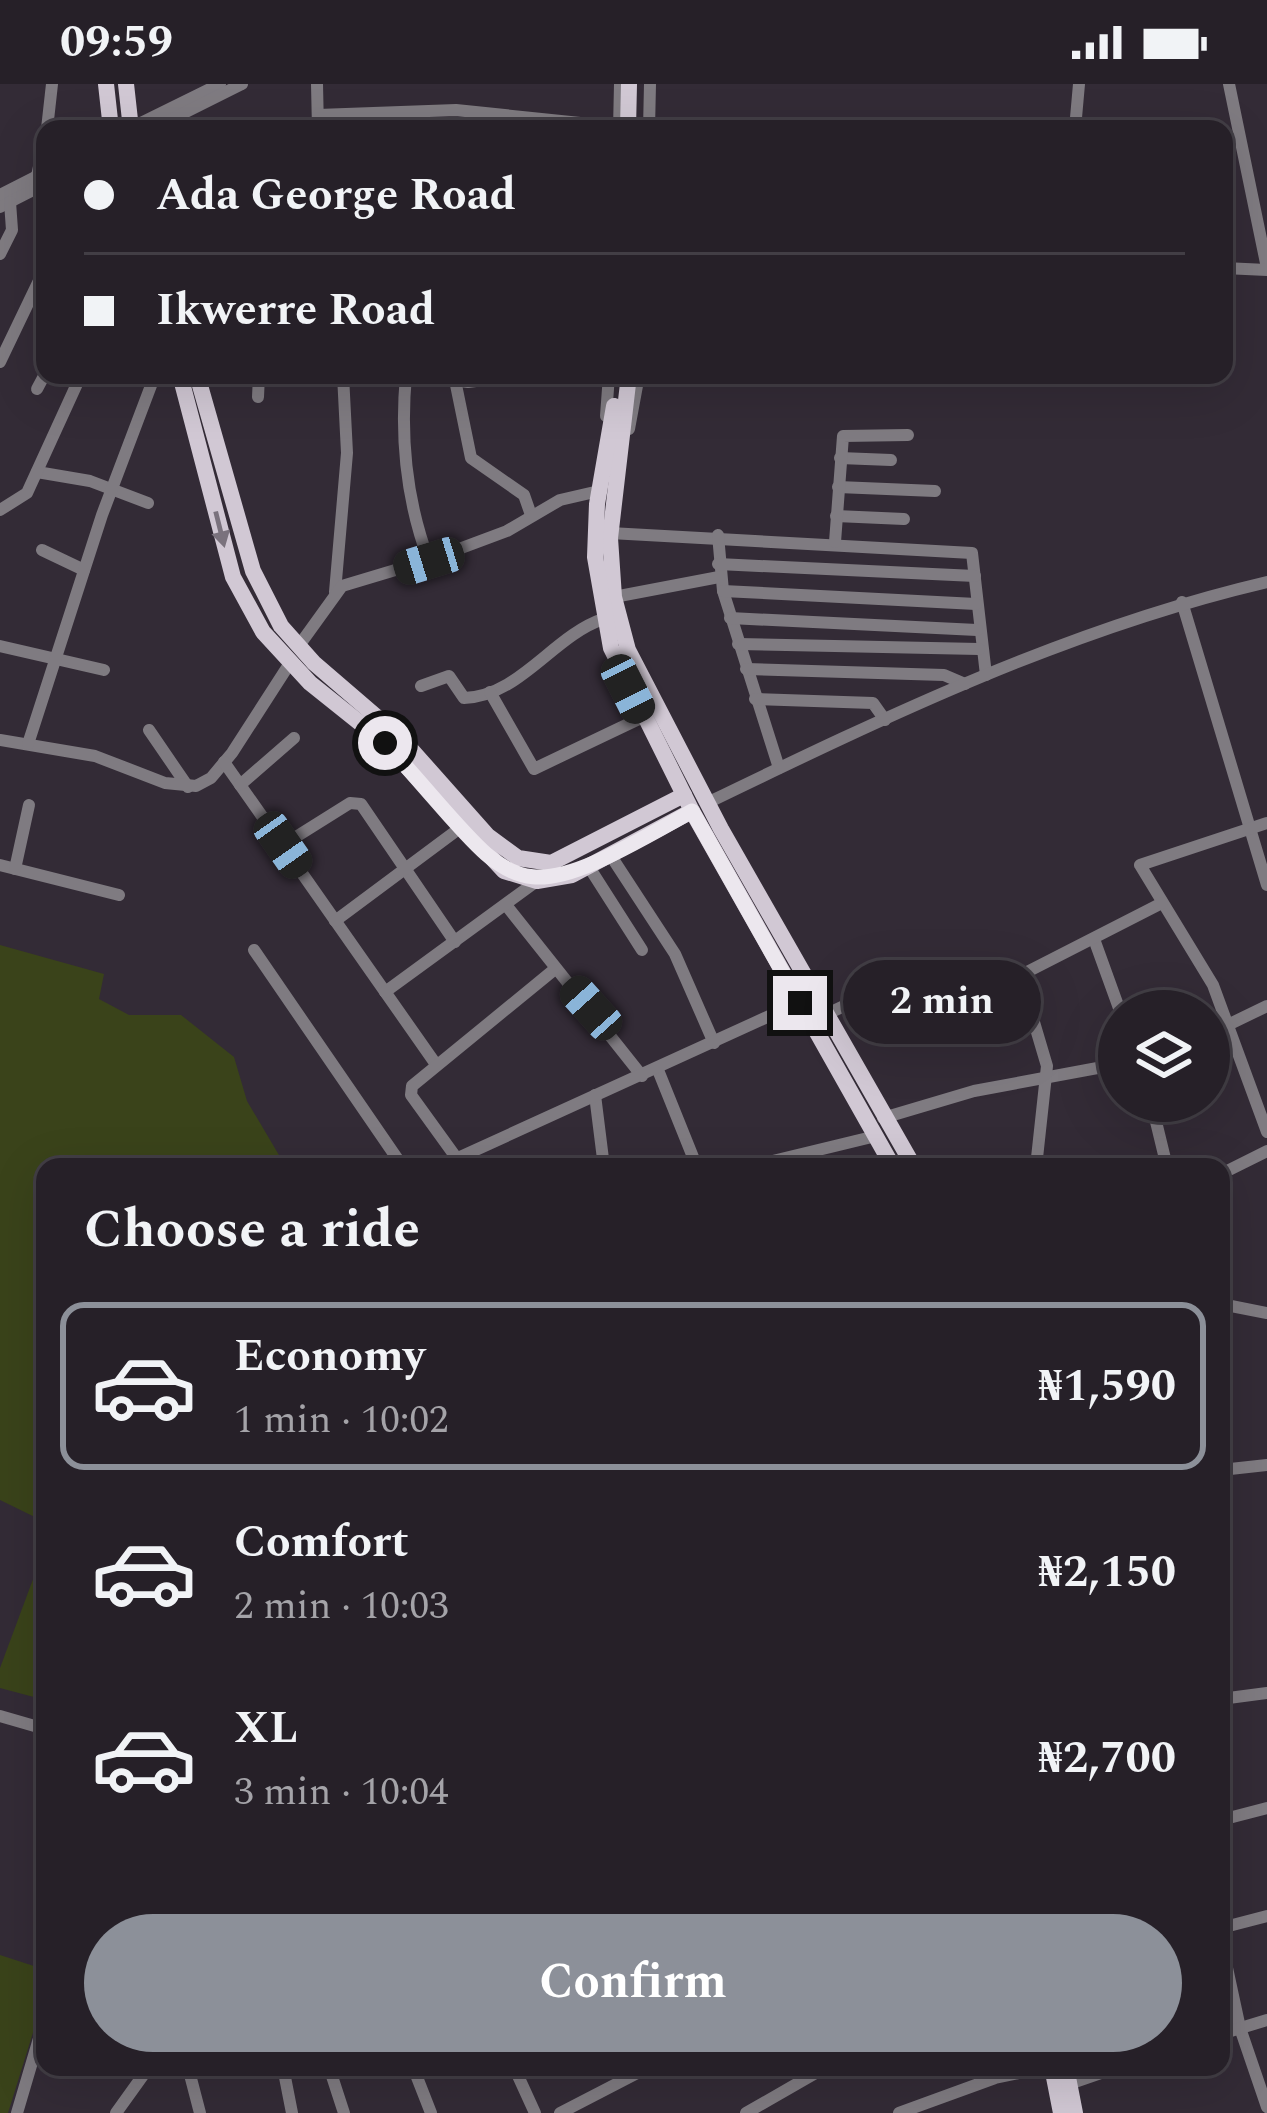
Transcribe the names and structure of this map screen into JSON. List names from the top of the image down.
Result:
{
  "page": {
    "status": "09:59",
    "banner": ["Ada George Road", "Ikwerre Road"],
    "bubble": "2 min",
    "heading": "Choose a ride",
    "list": [
      {
        "name": "Economy",
        "note": "1 min · 10:02",
        "value": "₦1,590"
      },
      {
        "name": "Comfort",
        "note": "2 min · 10:03",
        "value": "₦2,150"
      },
      {
        "name": "XL",
        "note": "3 min · 10:04",
        "value": "₦2,700"
      }
    ],
    "buttons": "Confirm"
  }
}
